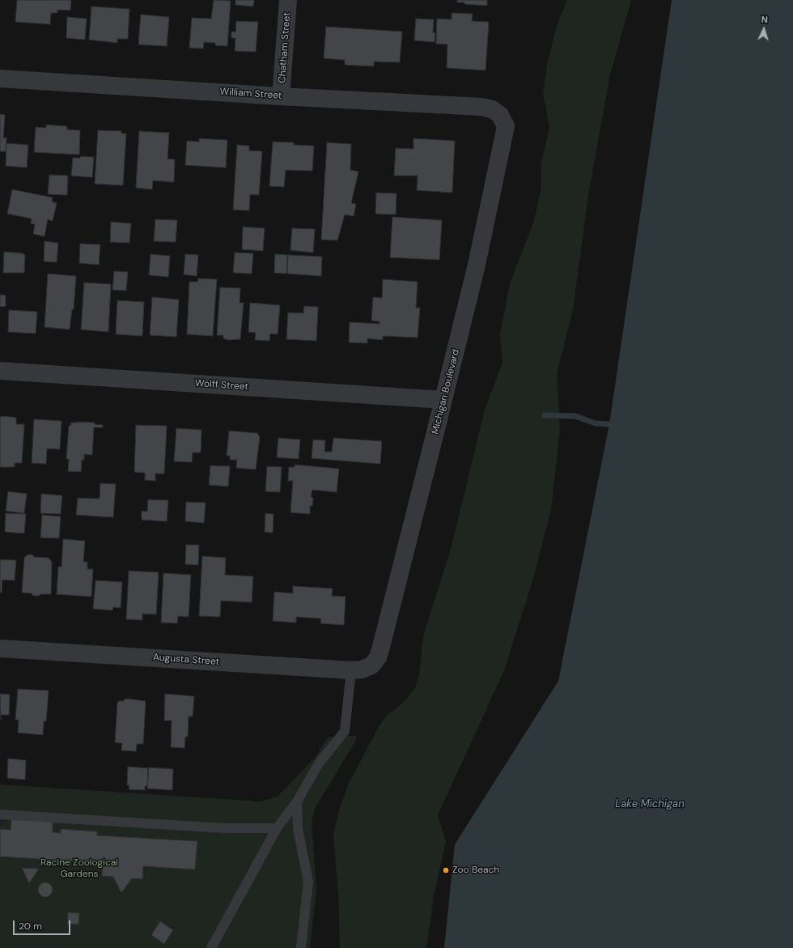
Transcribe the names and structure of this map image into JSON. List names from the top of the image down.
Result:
{
  "streets": {
    "street": [
      "Chatham Street",
      "William Street",
      "Wolff Street",
      "Michigan Boulevard",
      "Augusta Street"
    ]
  },
  "crossings": [
    ["Chatham Street", "William Street"],
    ["William Street", "Michigan Boulevard"],
    ["Wolff Street", "Michigan Boulevard"],
    ["Michigan Boulevard", "Augusta Street"]
  ],
  "water": ["Lake Michigan"],
  "parks": ["Racine Zoological Gardens"],
  "places": ["Zoo Beach"],
  "scale_bar": "20 m",
  "north": "top"
}
